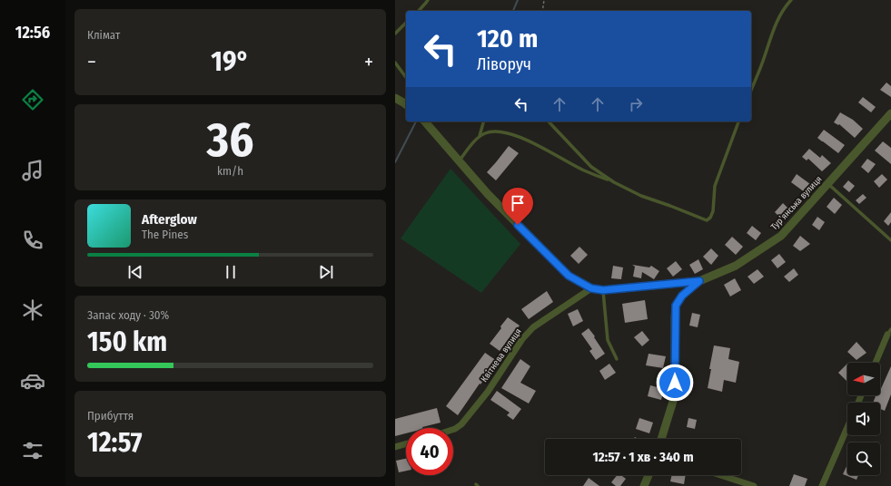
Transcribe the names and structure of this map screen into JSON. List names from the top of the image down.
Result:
{
  "streets": {
    "street": ["Турʼянська вулиця", "Квітнева вулиця"]
  },
  "north": "left",
  "page": {
    "tabs": "12:56",
    "tile": [
      "Клімат",
      ["36", "km/h"],
      ["Запас ходу · 30%", "150 km"],
      ["Прибуття", "12:57"]
    ],
    "turn": ["120 m", "Ліворуч"],
    "heat": ["−", "19°", "+"],
    "song": ["Afterglow", "The Pines"],
    "limit": "40",
    "trip": "12:57 · 1 хв · 340 m"
  }
}
